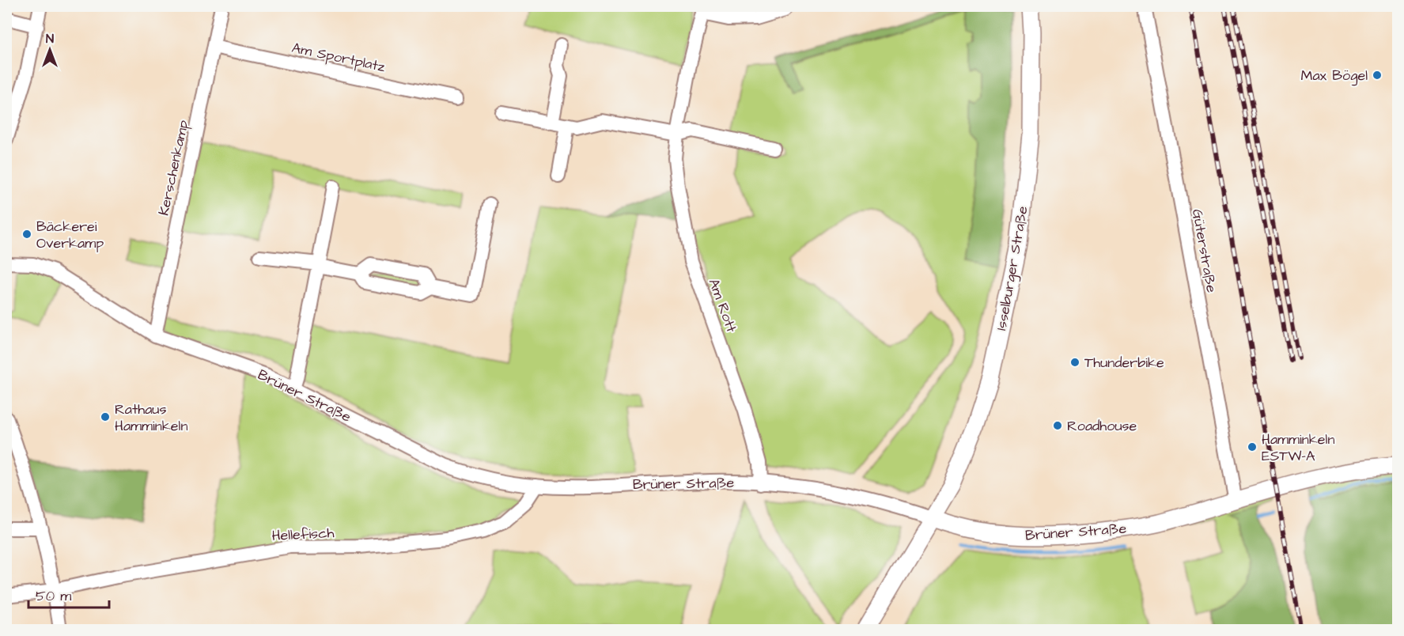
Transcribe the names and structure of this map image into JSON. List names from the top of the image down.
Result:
{
  "streets": {
    "main road": ["Isselburger Straße", "Brüner Straße"],
    "street": [
      "Am Sportplatz",
      "Kerschenkamp",
      "Güterstraße",
      "Am Rott",
      "Hellefisch"
    ]
  },
  "crossings": [
    ["Am Sportplatz", "Kerschenkamp"],
    ["Kerschenkamp", "Brüner Straße"],
    ["Güterstraße", "Brüner Straße"],
    ["Isselburger Straße", "Brüner Straße"],
    ["Am Rott", "Brüner Straße"],
    ["Brüner Straße", "Hellefisch"]
  ],
  "places": [
    "Max Bögel",
    "Bäckerei Overkamp",
    "Thunderbike",
    "Rathaus Hamminkeln",
    "Roadhouse",
    "Hamminkeln ESTW-A"
  ],
  "scale_bar": "50 m",
  "north": "top"
}
